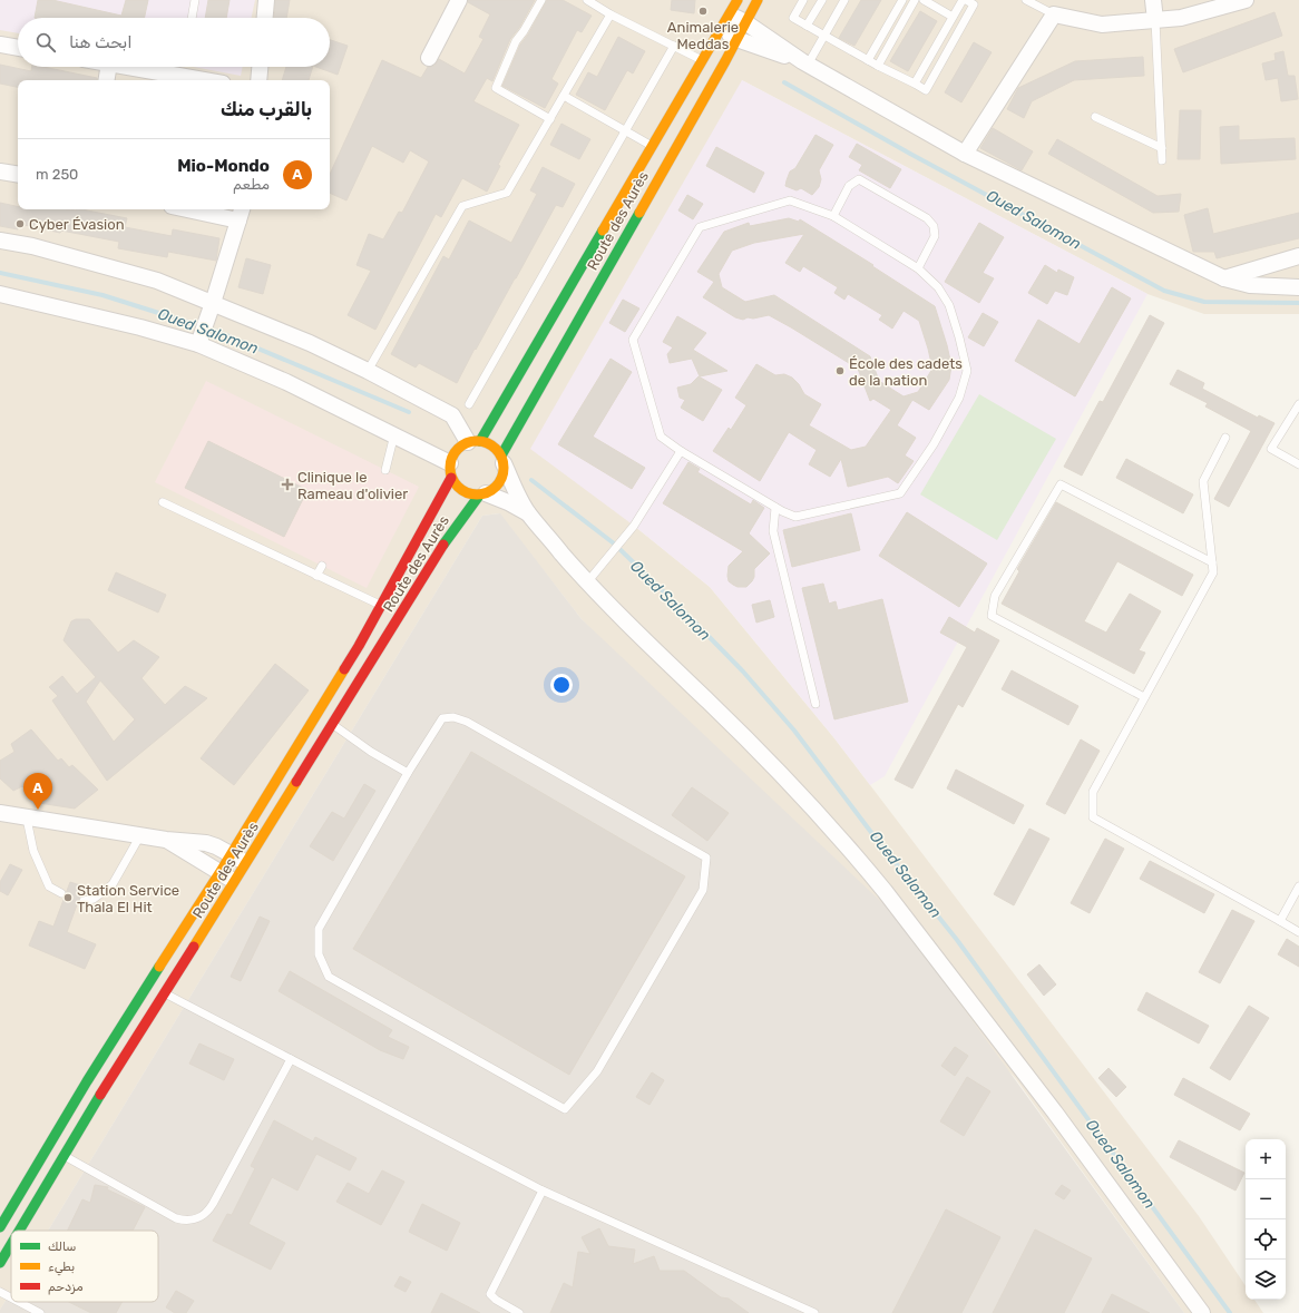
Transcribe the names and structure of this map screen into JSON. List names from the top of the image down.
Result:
{
  "streets": {
    "street": ["Route des Aurès"]
  },
  "water": ["Oued Salomon"],
  "places": {
    "other": [
      "Animalerie Meddas",
      "Cyber Évasion",
      "École des cadets de la nation",
      "Station Service Thala El Hit"
    ],
    "health": ["Clinique le Rameau d'olivier"]
  },
  "legend": ["سالك", "بطيء", "مزدحم"],
  "page": {
    "search": "ابحث هنا",
    "heading": "بالقرب منك",
    "list": [
      {
        "mark": "A",
        "name": "Mio-Mondo",
        "note": "مطعم",
        "value": "250 m"
      }
    ],
    "pins": "A",
    "map_buttons": ["+", "−"]
  }
}
